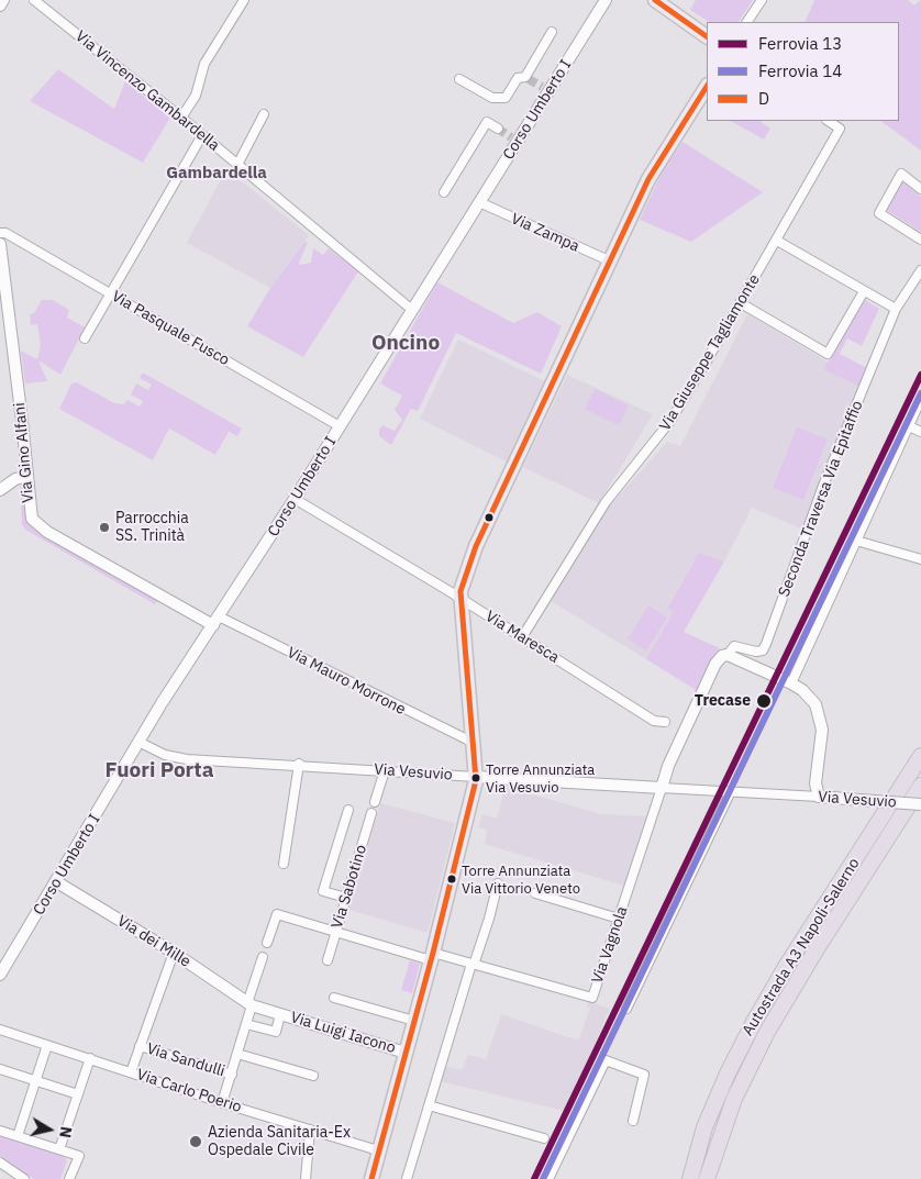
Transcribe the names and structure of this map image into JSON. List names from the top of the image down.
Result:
{
  "streets": {
    "highway": ["Autostrada A3 Napoli-Salerno"],
    "street": [
      "Via Vincenzo Gambardella",
      "Corso Umberto I",
      "Via Zampa",
      "Via Pasquale Fusco",
      "Via Giuseppe Tagliamonte",
      "Via Gino Alfani",
      "Seconda Traversa Via Epitaffio",
      "Via Maresca",
      "Via Mauro Morrone",
      "Via Vesuvio",
      "Via Sabotino",
      "Via dei Mille",
      "Via Vagnola",
      "Via Luigi Iacono",
      "Via Sandulli",
      "Via Carlo Poerio"
    ]
  },
  "crossings": [
    ["Via Vincenzo Gambardella", "Corso Umberto I"],
    ["Corso Umberto I", "Via Zampa"],
    ["Corso Umberto I", "Via Pasquale Fusco"],
    ["Corso Umberto I", "Via Gino Alfani"],
    ["Corso Umberto I", "Via Maresca"],
    ["Corso Umberto I", "Via Mauro Morrone"],
    ["Corso Umberto I", "Via Vesuvio"],
    ["Corso Umberto I", "Via dei Mille"],
    ["Via Giuseppe Tagliamonte", "Via Maresca"],
    ["Via Gino Alfani", "Via Mauro Morrone"],
    ["Via Vesuvio", "Via Vagnola"],
    ["Via dei Mille", "Via Luigi Iacono"]
  ],
  "districts": ["Gambardella", "Oncino", "Fuori Porta"],
  "places": [
    "Parrocchia SS. Trinità",
    "Trecase",
    "Torre Annunziata Via Vesuvio",
    "Torre Annunziata Via Vittorio Veneto",
    "Azienda Sanitaria-Ex Ospedale Civile"
  ],
  "lines": ["transit line D", "rail line 13", "rail line 14"],
  "legend": ["Ferrovia 13", "Ferrovia 14", "D"],
  "north": "right"
}
